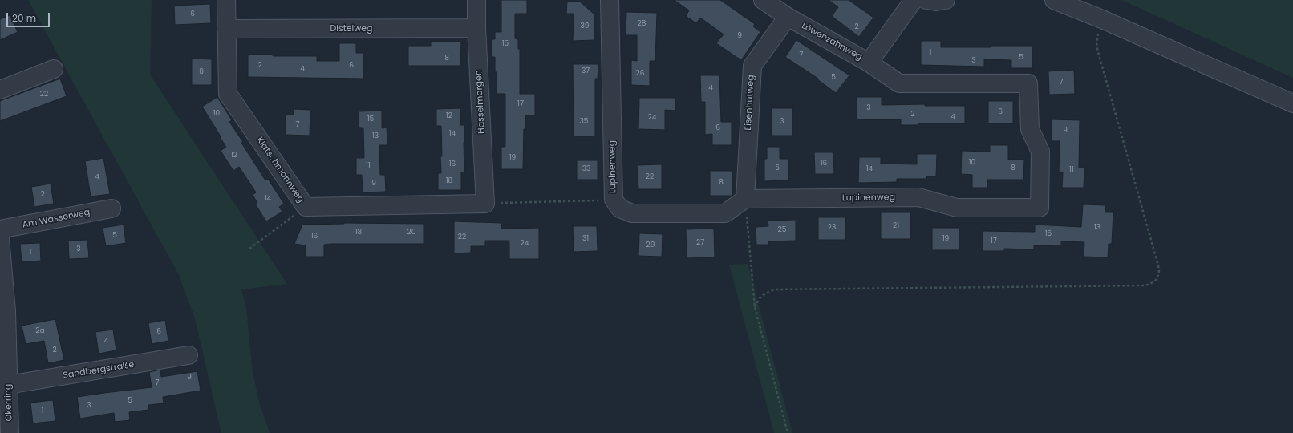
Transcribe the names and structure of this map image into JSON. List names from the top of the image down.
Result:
{
  "streets": {
    "street": [
      "Distelweg",
      "Löwenzahnweg",
      "Hasselmorgen",
      "Eisenhutweg",
      "Lupinenweg",
      "Klatschmohnweg",
      "Am Wasserweg",
      "Sandbergstraße",
      "Okerring"
    ]
  },
  "crossings": [
    ["Distelweg", "Hasselmorgen"],
    ["Distelweg", "Klatschmohnweg"],
    ["Löwenzahnweg", "Eisenhutweg"],
    ["Löwenzahnweg", "Lupinenweg"],
    ["Hasselmorgen", "Klatschmohnweg"],
    ["Eisenhutweg", "Lupinenweg"],
    ["Sandbergstraße", "Okerring"]
  ],
  "house_numbers": [
    "6",
    "28",
    "39",
    "2",
    "9",
    "15",
    "1",
    "7",
    "5",
    "8",
    "3",
    "2",
    "6",
    "4",
    "37",
    "8",
    "26",
    "5",
    "7",
    "4",
    "22",
    "17",
    "3",
    "6",
    "10",
    "2",
    "12",
    "4",
    "24",
    "15",
    "35",
    "3",
    "7",
    "6",
    "9",
    "14",
    "13",
    "12",
    "19",
    "10",
    "16",
    "16",
    "11",
    "5",
    "8",
    "33",
    "14",
    "11",
    "4",
    "22",
    "18",
    "8",
    "9",
    "2",
    "14",
    "21",
    "23",
    "13",
    "25",
    "18",
    "20",
    "15",
    "5",
    "16",
    "22",
    "31",
    "19",
    "17",
    "27",
    "24",
    "29",
    "3",
    "1",
    "2a",
    "6",
    "4",
    "2",
    "9",
    "7",
    "5",
    "3",
    "1"
  ],
  "scale_bar": "20 m"
}
